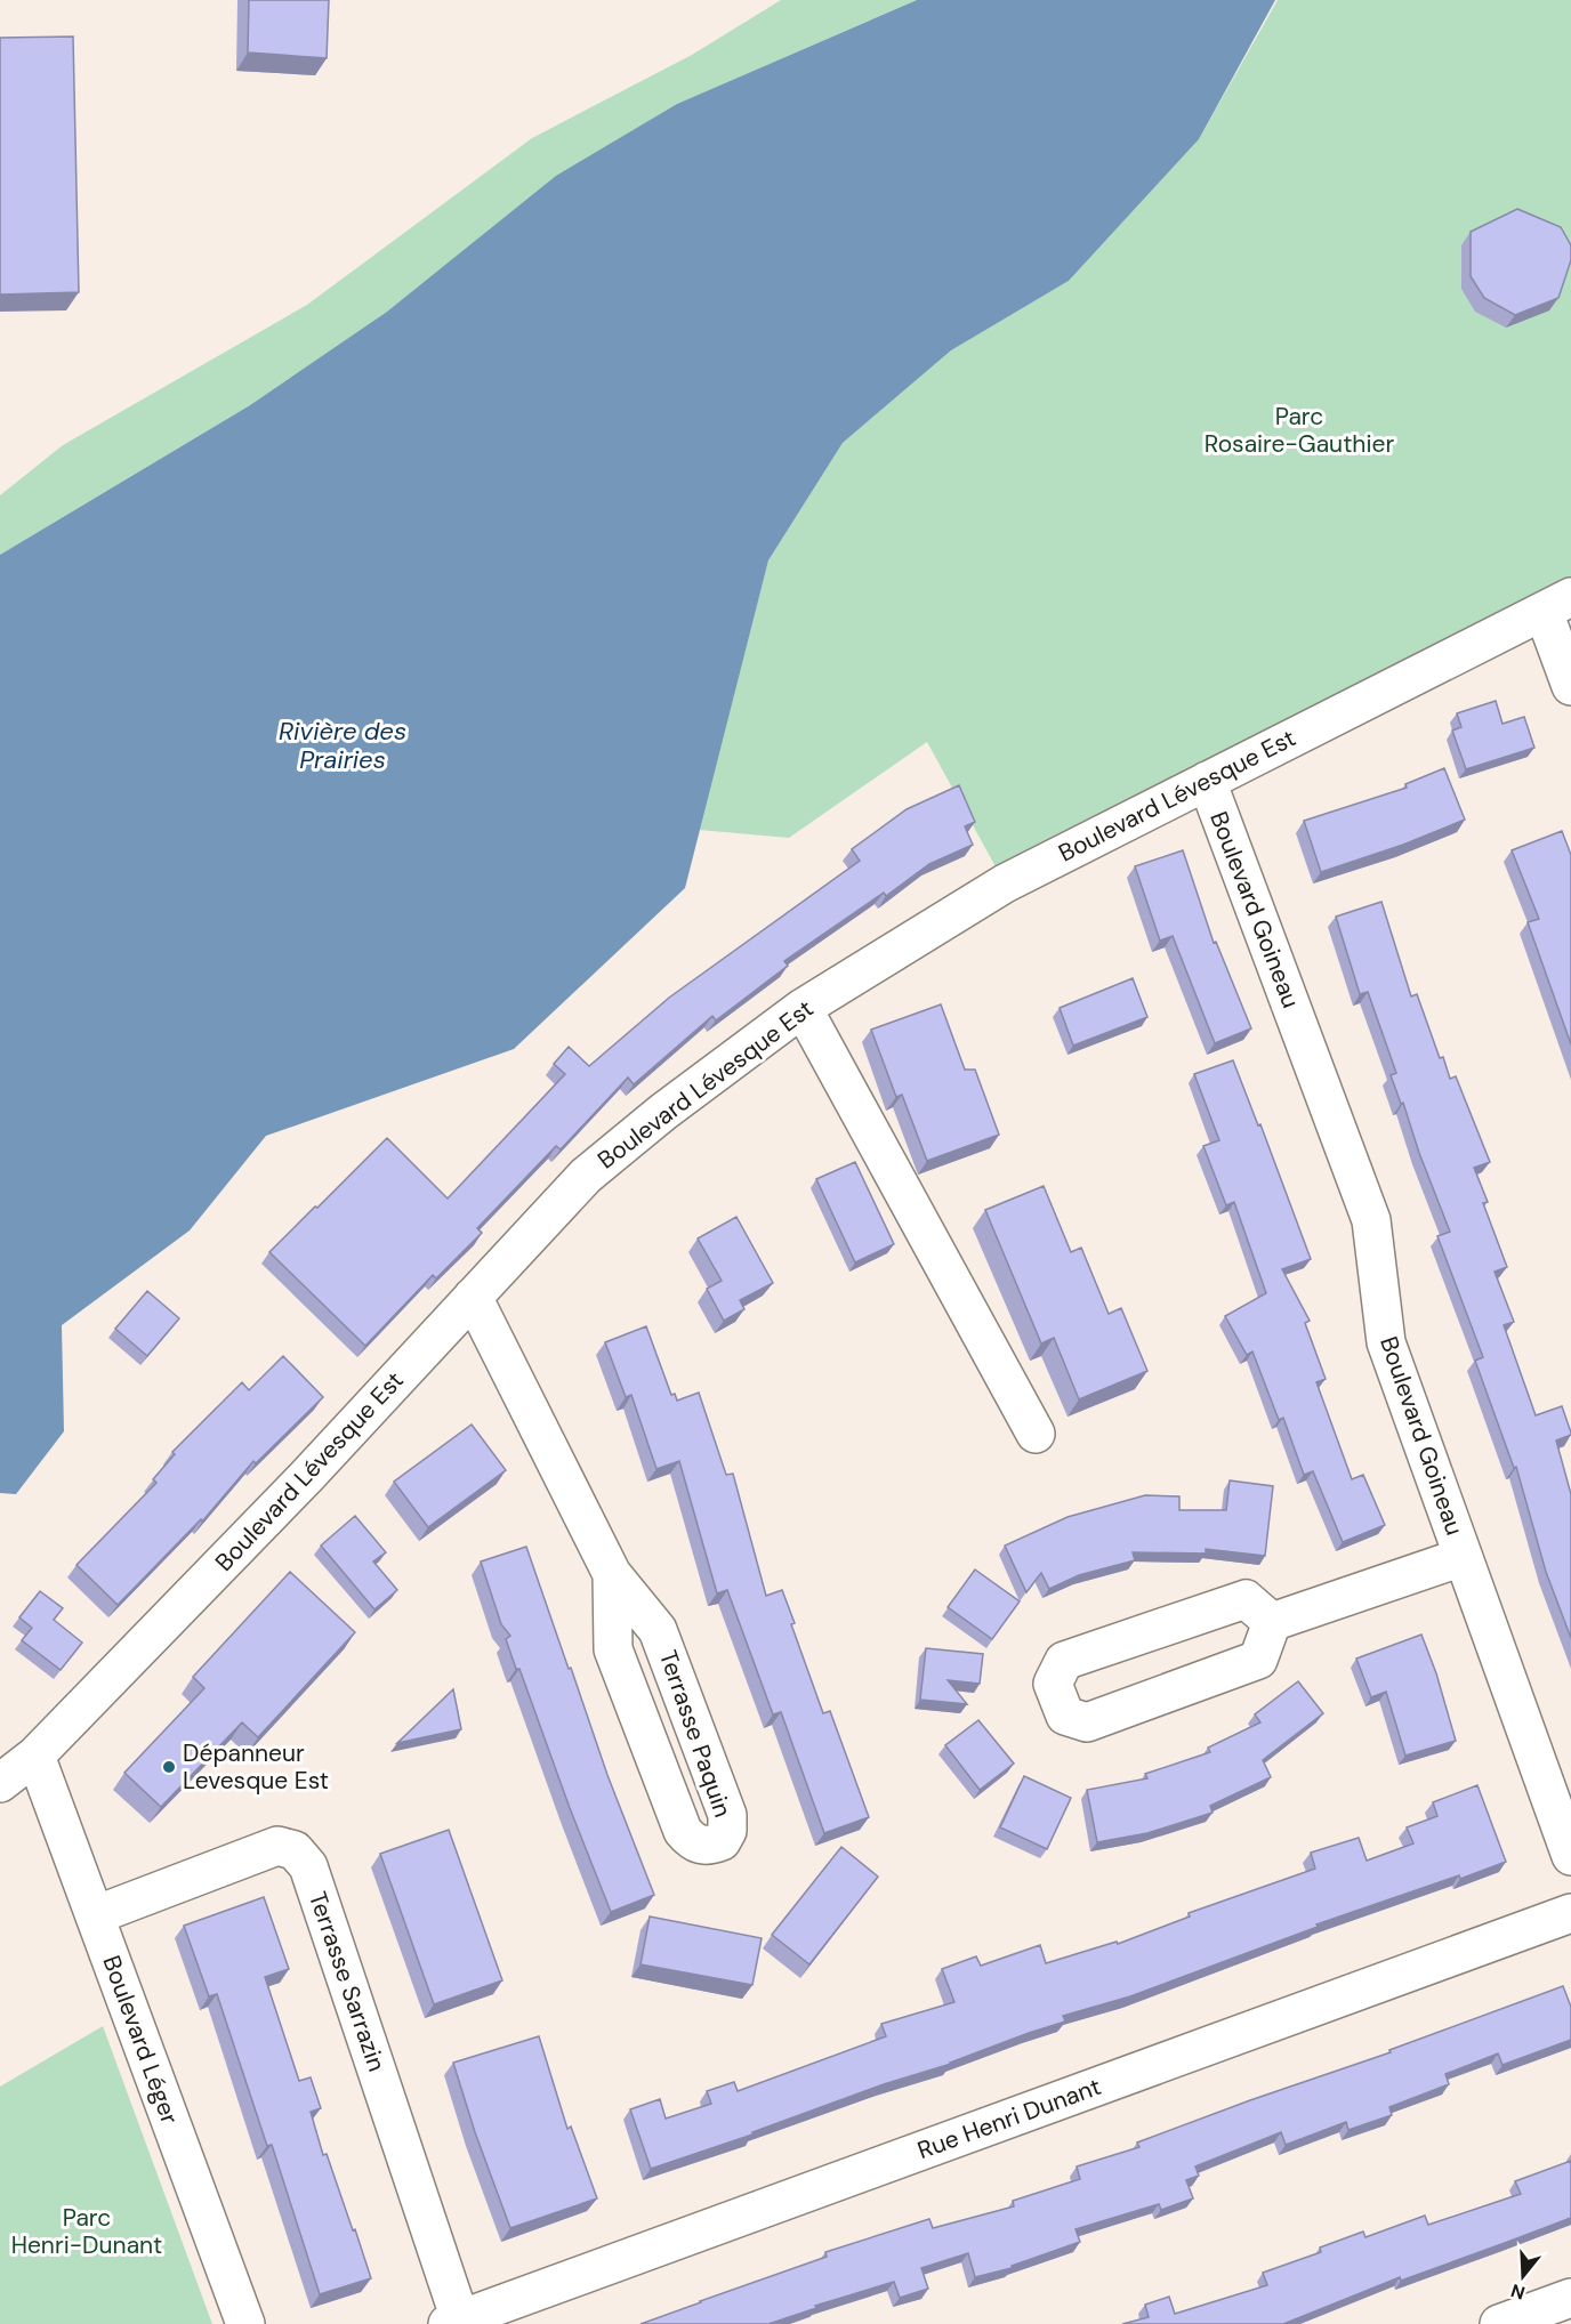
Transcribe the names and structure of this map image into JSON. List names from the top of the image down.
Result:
{
  "streets": {
    "street": [
      "Boulevard Lévesque Est",
      "Boulevard Goineau",
      "Terrasse Paquin",
      "Terrasse Sarrazin",
      "Boulevard Léger",
      "Rue Henri Dunant"
    ]
  },
  "crossings": [
    ["Boulevard Lévesque Est", "Boulevard Goineau"],
    ["Boulevard Lévesque Est", "Terrasse Paquin"],
    ["Boulevard Lévesque Est", "Boulevard Léger"],
    ["Terrasse Sarrazin", "Boulevard Léger"],
    ["Terrasse Sarrazin", "Rue Henri Dunant"]
  ],
  "water": ["Rivière des Prairies"],
  "parks": ["Parc Rosaire-Gauthier", "Parc Henri-Dunant"],
  "places": ["Dépanneur Levesque Est"],
  "north": "bottom"
}
